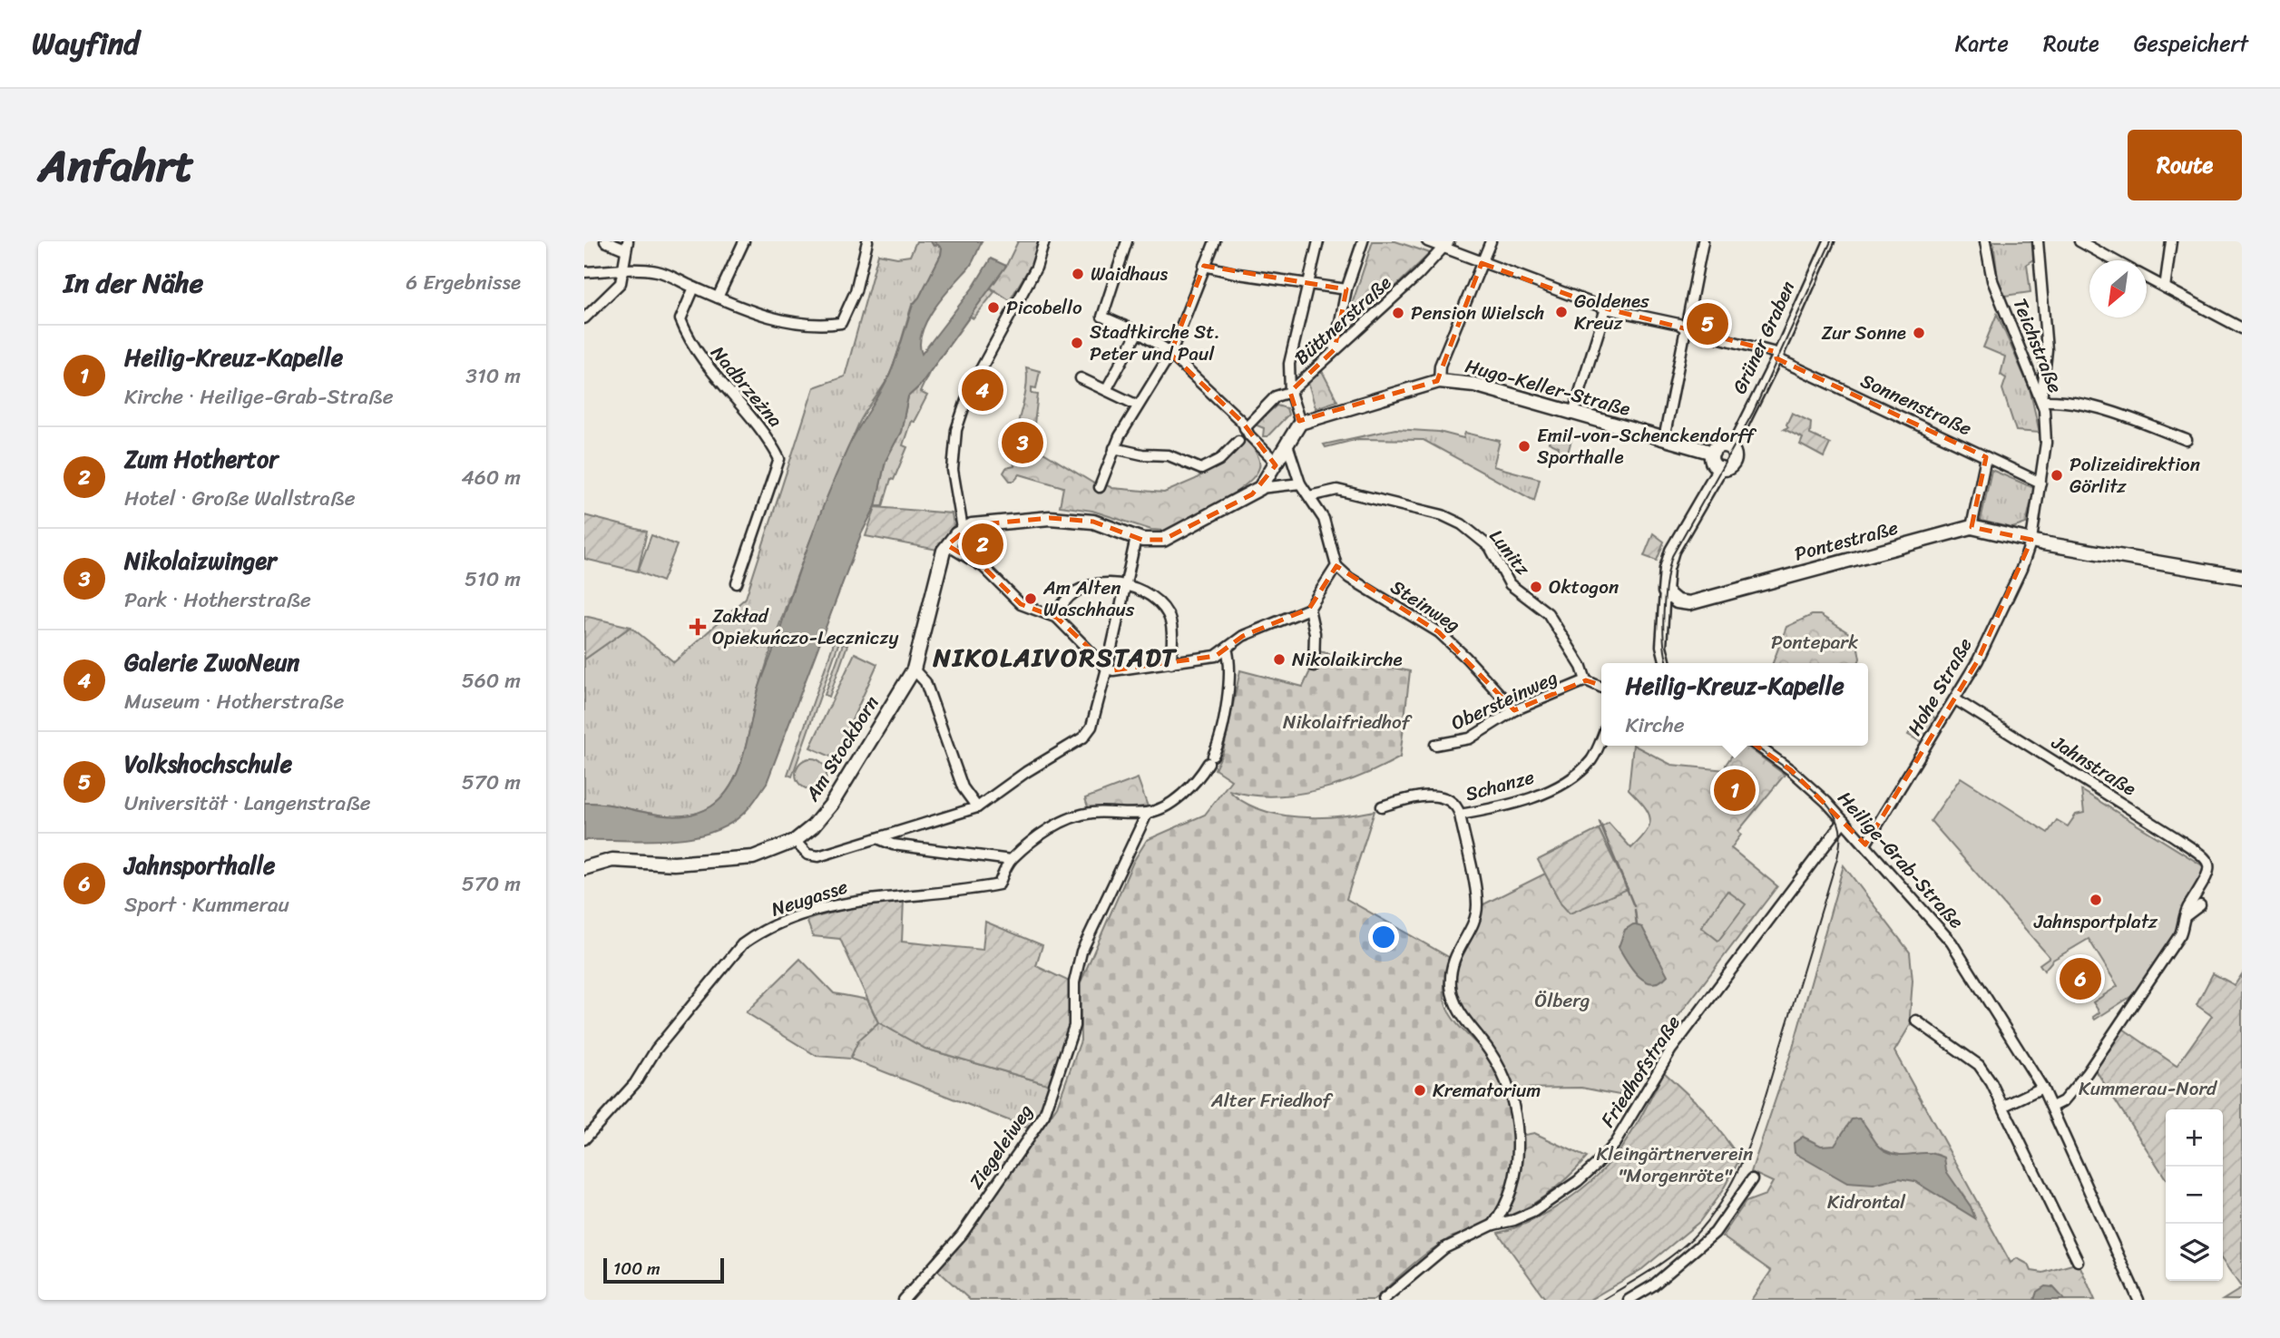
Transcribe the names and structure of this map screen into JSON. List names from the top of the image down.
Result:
{
  "streets": {
    "street": [
      "Büttnerstraße",
      "Grüner Graben",
      "Teichstraße",
      "Nadbrzeżna",
      "Hugo-Keller-Straße",
      "Sonnenstraße",
      "Pontestraße",
      "Lunitz",
      "Steinweg",
      "Hohe Straße",
      "Obersteinweg",
      "Am Stockborn",
      "Jahnstraße",
      "Schanze",
      "Heilige-Grab-Straße",
      "Neugasse",
      "Friedhofstraße",
      "Ziegeleiweg"
    ]
  },
  "crossings": [
    ["Büttnerstraße", "Sonnenstraße"],
    ["Grüner Graben", "Hugo-Keller-Straße"],
    ["Grüner Graben", "Sonnenstraße"],
    ["Teichstraße", "Sonnenstraße"],
    ["Teichstraße", "Pontestraße"],
    ["Teichstraße", "Hohe Straße"],
    ["Pontestraße", "Hohe Straße"],
    ["Lunitz", "Obersteinweg"],
    ["Steinweg", "Obersteinweg"],
    ["Hohe Straße", "Jahnstraße"],
    ["Hohe Straße", "Heilige-Grab-Straße"],
    ["Heilige-Grab-Straße", "Friedhofstraße"]
  ],
  "districts": ["NIKOLAIVORSTADT"],
  "parks": [
    "Pontepark",
    "Nikolaifriedhof",
    "Ölberg",
    "Kummerau-Nord",
    "Alter Friedhof",
    "Kleingärtnerverein \"Morgenröte\"",
    "Kidrontal"
  ],
  "places": {
    "other": [
      "Waidhaus",
      "Picobello",
      "Goldenes Kreuz",
      "Pension Wielsch",
      "Zur Sonne",
      "Stadtkirche St. Peter und Paul",
      "Emil-von-Schenckendorff Sporthalle",
      "Polizeidirektion Görlitz",
      "Oktogon",
      "Am Alten Waschhaus",
      "Nikolaikirche",
      "Jahnsportplatz",
      "Krematorium"
    ],
    "health": ["Zakład Opiekuńczo-Leczniczy"]
  },
  "scale_bar": "100 m",
  "north": "bottom left",
  "page": {
    "header": "Wayfind",
    "nav": ["Karte", "Route", "Gespeichert"],
    "title": "Anfahrt",
    "buttons": "Route",
    "heading": ["In der Nähe", "6 Ergebnisse"],
    "pins": [
      "5",
      "4",
      "3",
      "2",
      "1",
      "6"
    ],
    "list": [
      {
        "mark": "1",
        "name": "Heilig-Kreuz-Kapelle",
        "note": "Kirche · Heilige-Grab-Straße",
        "value": "310 m"
      },
      {
        "mark": "2",
        "name": "Zum Hothertor",
        "note": "Hotel · Große Wallstraße",
        "value": "460 m"
      },
      {
        "mark": "3",
        "name": "Nikolaizwinger",
        "note": "Park · Hotherstraße",
        "value": "510 m"
      },
      {
        "mark": "4",
        "name": "Galerie ZwoNeun",
        "note": "Museum · Hotherstraße",
        "value": "560 m"
      },
      {
        "mark": "5",
        "name": "Volkshochschule",
        "note": "Universität · Langenstraße",
        "value": "570 m"
      },
      {
        "mark": "6",
        "name": "Jahnsporthalle",
        "note": "Sport · Kummerau",
        "value": "570 m"
      }
    ],
    "popup": ["Heilig-Kreuz-Kapelle", "Kirche"],
    "map_buttons": ["+", "−"],
    "scale": "100 m"
  }
}
